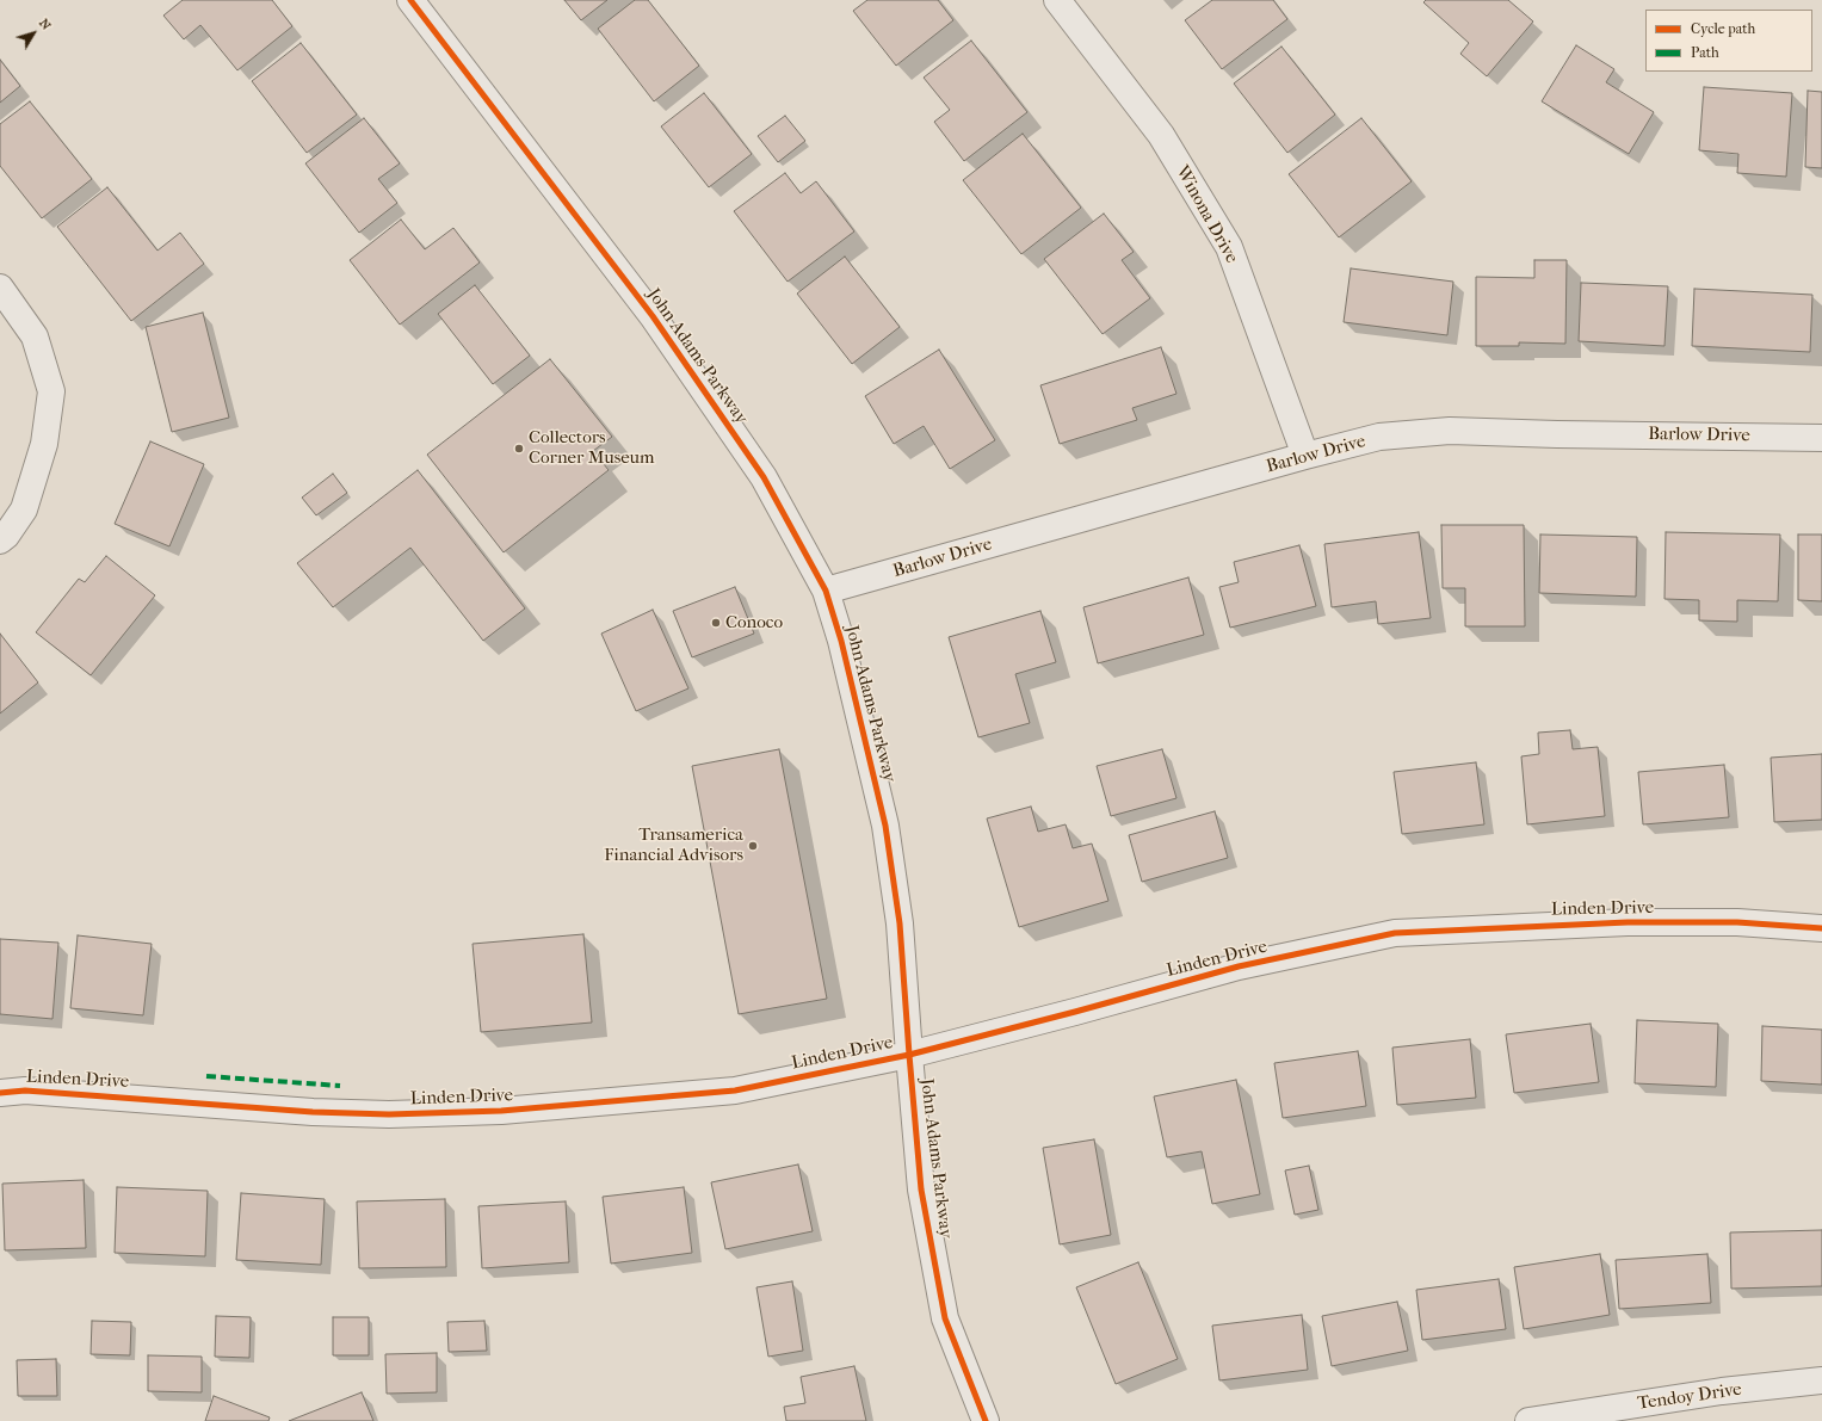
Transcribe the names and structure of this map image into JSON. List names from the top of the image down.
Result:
{
  "streets": {
    "street": [
      "Winona Drive",
      "John Adams Parkway",
      "Barlow Drive",
      "Linden Drive",
      "Tendoy Drive"
    ]
  },
  "crossings": [
    ["Winona Drive", "Barlow Drive"],
    ["John Adams Parkway", "Barlow Drive"],
    ["John Adams Parkway", "Linden Drive"]
  ],
  "places": ["Collectors Corner Museum", "Conoco", "Transamerica Financial Advisors"],
  "legend": ["Cycle path", "Path"],
  "north": "top right"
}
